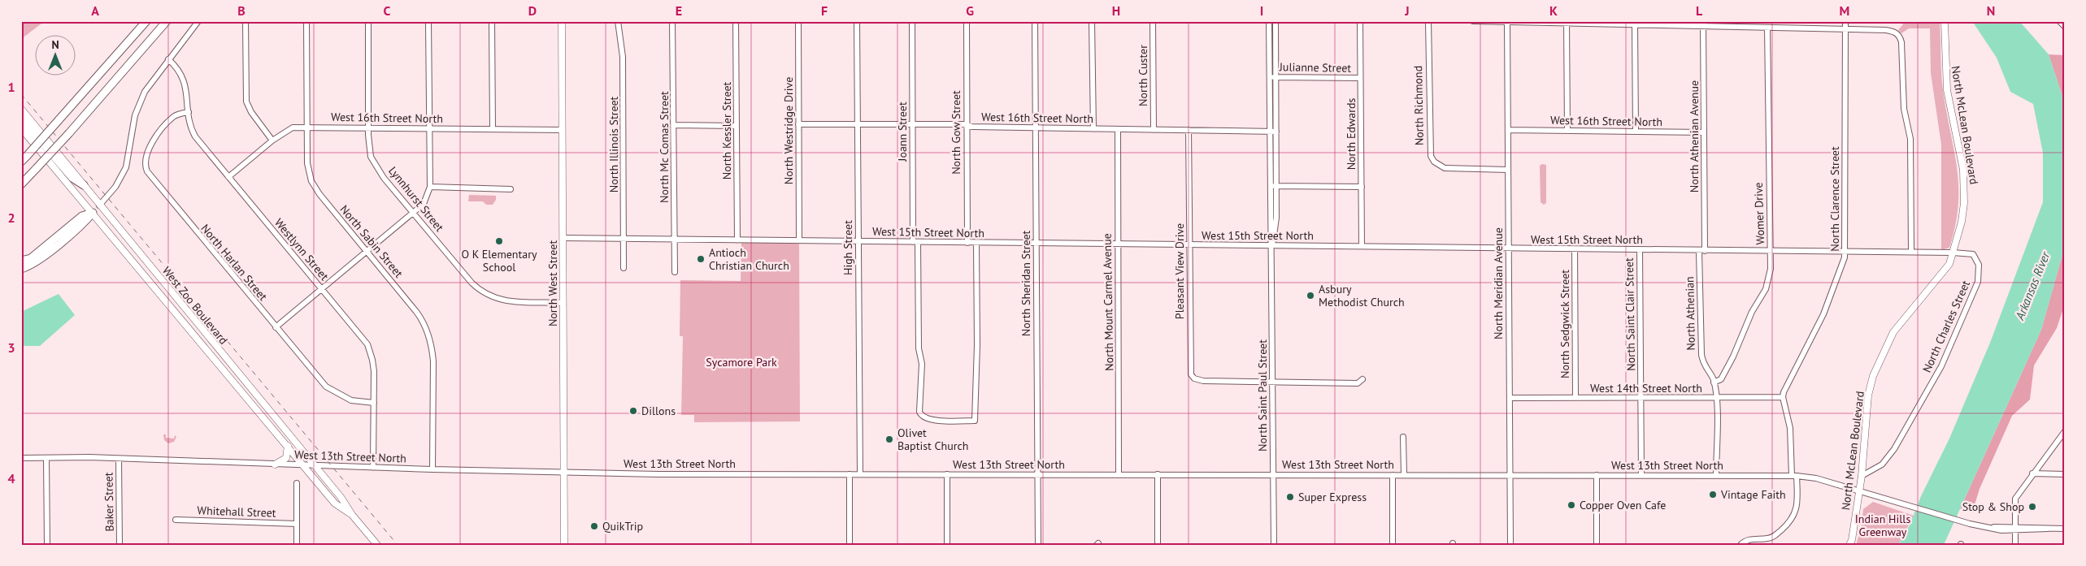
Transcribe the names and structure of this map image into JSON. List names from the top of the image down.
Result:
{
  "streets": {
    "main road": ["North McLean Boulevard", "North West Street", "West Zoo Boulevard"],
    "street": [
      "Julianne Street",
      "North Custer",
      "North Richmond",
      "West 16th Street North",
      "North Kessler Street",
      "North Westridge Drive",
      "Joann Street",
      "North Gow Street",
      "North Edwards",
      "North Athenian Avenue",
      "North Illinois Street",
      "North Mc Comas Street",
      "Lynnhurst Street",
      "North Clarence Street",
      "Womer Drive",
      "West 15th Street North",
      "North Sabin Street",
      "High Street",
      "Westlynn Street",
      "North Harlan Street",
      "Pleasant View Drive",
      "North Sheridan Street",
      "North Meridian Avenue",
      "North Mount Carmel Avenue",
      "North Athenian",
      "North Saint Clair Street",
      "North Sedgwick Street",
      "North Charles Street",
      "West 14th Street North",
      "North Saint Paul Street",
      "West 13th Street North",
      "Baker Street",
      "Whitehall Street"
    ]
  },
  "crossings": [
    ["Julianne Street", "North Edwards"],
    ["Julianne Street", "North Saint Paul Street"],
    ["North Custer", "West 16th Street North"],
    ["North Richmond", "North Meridian Avenue"],
    ["West 16th Street North", "North Westridge Drive"],
    ["West 16th Street North", "Joann Street"],
    ["West 16th Street North", "North Gow Street"],
    ["West 16th Street North", "North Athenian Avenue"],
    ["West 16th Street North", "Lynnhurst Street"],
    ["West 16th Street North", "North Sabin Street"],
    ["West 16th Street North", "High Street"],
    ["West 16th Street North", "Westlynn Street"],
    ["West 16th Street North", "Pleasant View Drive"],
    ["West 16th Street North", "North West Street"],
    ["West 16th Street North", "North Sheridan Street"],
    ["West 16th Street North", "North Meridian Avenue"],
    ["West 16th Street North", "North Mount Carmel Avenue"],
    ["West 16th Street North", "North Saint Paul Street"],
    ["North McLean Boulevard", "West 15th Street North"],
    ["North McLean Boulevard", "North Charles Street"],
    ["North McLean Boulevard", "West 13th Street North"],
    ["North Kessler Street", "West 15th Street North"],
    ["North Westridge Drive", "West 15th Street North"],
    ["Joann Street", "West 15th Street North"],
    ["North Gow Street", "West 15th Street North"],
    ["North Edwards", "West 15th Street North"],
    ["North Athenian Avenue", "West 15th Street North"],
    ["North Illinois Street", "West 15th Street North"],
    ["North Mc Comas Street", "West 15th Street North"],
    ["Lynnhurst Street", "North West Street"],
    ["North Clarence Street", "West 15th Street North"],
    ["North Clarence Street", "West 14th Street North"],
    ["Womer Drive", "West 15th Street North"],
    ["Womer Drive", "North Athenian"],
    ["West 15th Street North", "High Street"],
    ["West 15th Street North", "Pleasant View Drive"],
    ["West 15th Street North", "North West Street"],
    ["West 15th Street North", "North Sheridan Street"],
    ["West 15th Street North", "North Meridian Avenue"],
    ["West 15th Street North", "North Mount Carmel Avenue"],
    ["West 15th Street North", "North Athenian"],
    ["West 15th Street North", "North Saint Clair Street"],
    ["West 15th Street North", "North Sedgwick Street"],
    ["West 15th Street North", "North Charles Street"],
    ["West 15th Street North", "North Saint Paul Street"],
    ["North Sabin Street", "West 13th Street North"],
    ["High Street", "West 13th Street North"],
    ["Westlynn Street", "North Harlan Street"],
    ["Westlynn Street", "West 13th Street North"],
    ["Pleasant View Drive", "North Saint Paul Street"],
    ["North West Street", "West 13th Street North"],
    ["North Sheridan Street", "West 13th Street North"],
    ["North Meridian Avenue", "West 14th Street North"],
    ["North Meridian Avenue", "West 13th Street North"],
    ["North Mount Carmel Avenue", "West 13th Street North"],
    ["West Zoo Boulevard", "West 13th Street North"],
    ["North Athenian", "West 14th Street North"],
    ["North Athenian", "West 13th Street North"],
    ["North Saint Clair Street", "West 14th Street North"],
    ["North Saint Clair Street", "West 13th Street North"],
    ["North Sedgwick Street", "West 14th Street North"],
    ["North Saint Paul Street", "West 13th Street North"],
    ["West 13th Street North", "Baker Street"]
  ],
  "water": ["Arkansas River"],
  "parks": ["Sycamore Park", "Indian Hills Greenway"],
  "places": [
    "O K Elementary School",
    "Antioch Christian Church",
    "Asbury Methodist Church",
    "Dillons",
    "Olivet Baptist Church",
    "Vintage Faith",
    "Super Express",
    "Copper Oven Cafe",
    "Stop & Shop",
    "QuikTrip"
  ],
  "north": "top",
  "grid": {
    "columns": [
      "A",
      "B",
      "C",
      "D",
      "E",
      "F",
      "G",
      "H",
      "I",
      "J",
      "K",
      "L",
      "M",
      "N"
    ],
    "rows": [
      "1",
      "2",
      "3",
      "4"
    ]
  }
}
